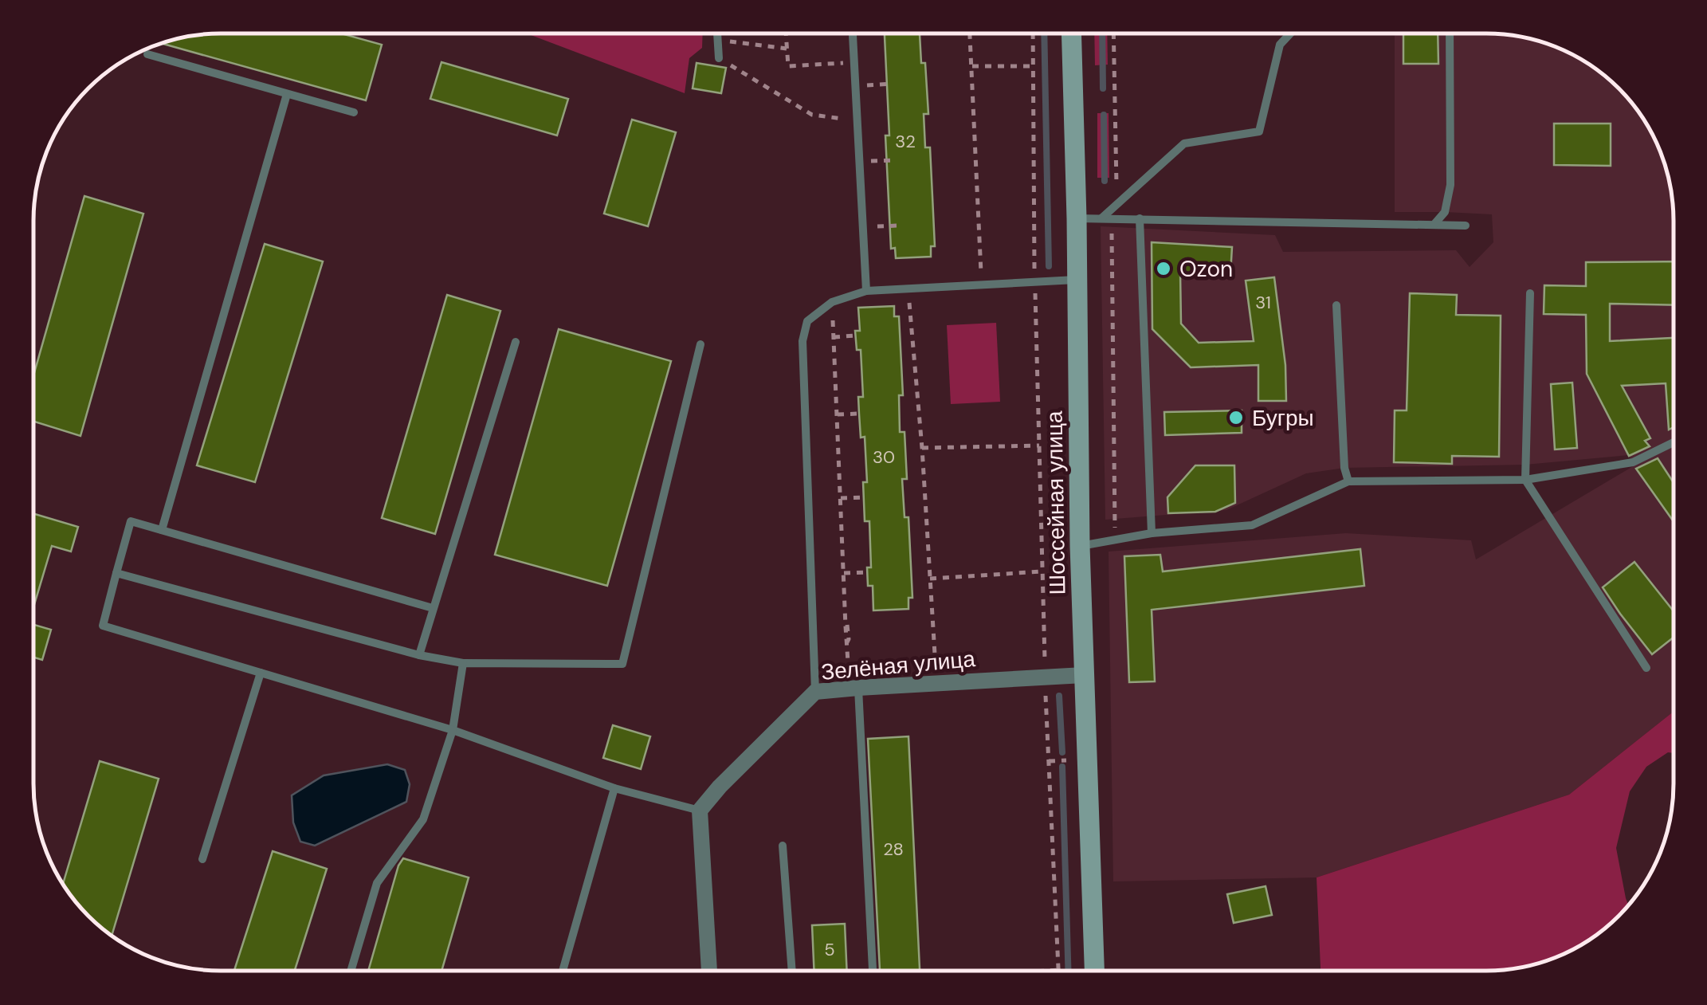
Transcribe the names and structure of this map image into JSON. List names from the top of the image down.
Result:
{
  "streets": {
    "main road": ["Шоссейная улица"],
    "street": ["Зелёная улица"]
  },
  "crossings": [
    ["Шоссейная улица", "Зелёная улица"]
  ],
  "places": ["Ozon", "Бугры"],
  "house_numbers": [
    "32",
    "31",
    "30",
    "28",
    "5"
  ]
}
